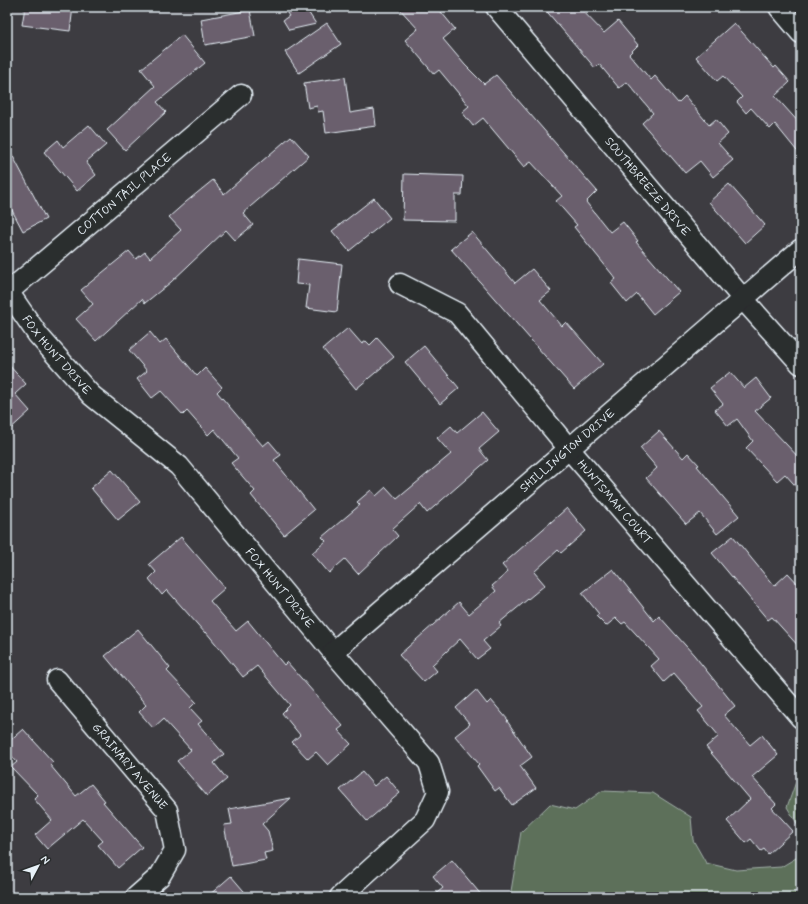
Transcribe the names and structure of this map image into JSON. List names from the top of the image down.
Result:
{
  "streets": {
    "street": [
      "SOUTHBREEZE DRIVE",
      "COTTON TAIL PLACE",
      "FOX HUNT DRIVE",
      "SHILLINGTON DRIVE",
      "HUNTSMAN COURT",
      "GRAINARY AVENUE"
    ]
  },
  "crossings": [
    ["SOUTHBREEZE DRIVE", "SHILLINGTON DRIVE"],
    ["COTTON TAIL PLACE", "FOX HUNT DRIVE"],
    ["FOX HUNT DRIVE", "SHILLINGTON DRIVE"],
    ["SHILLINGTON DRIVE", "HUNTSMAN COURT"]
  ],
  "north": "top right"
}
